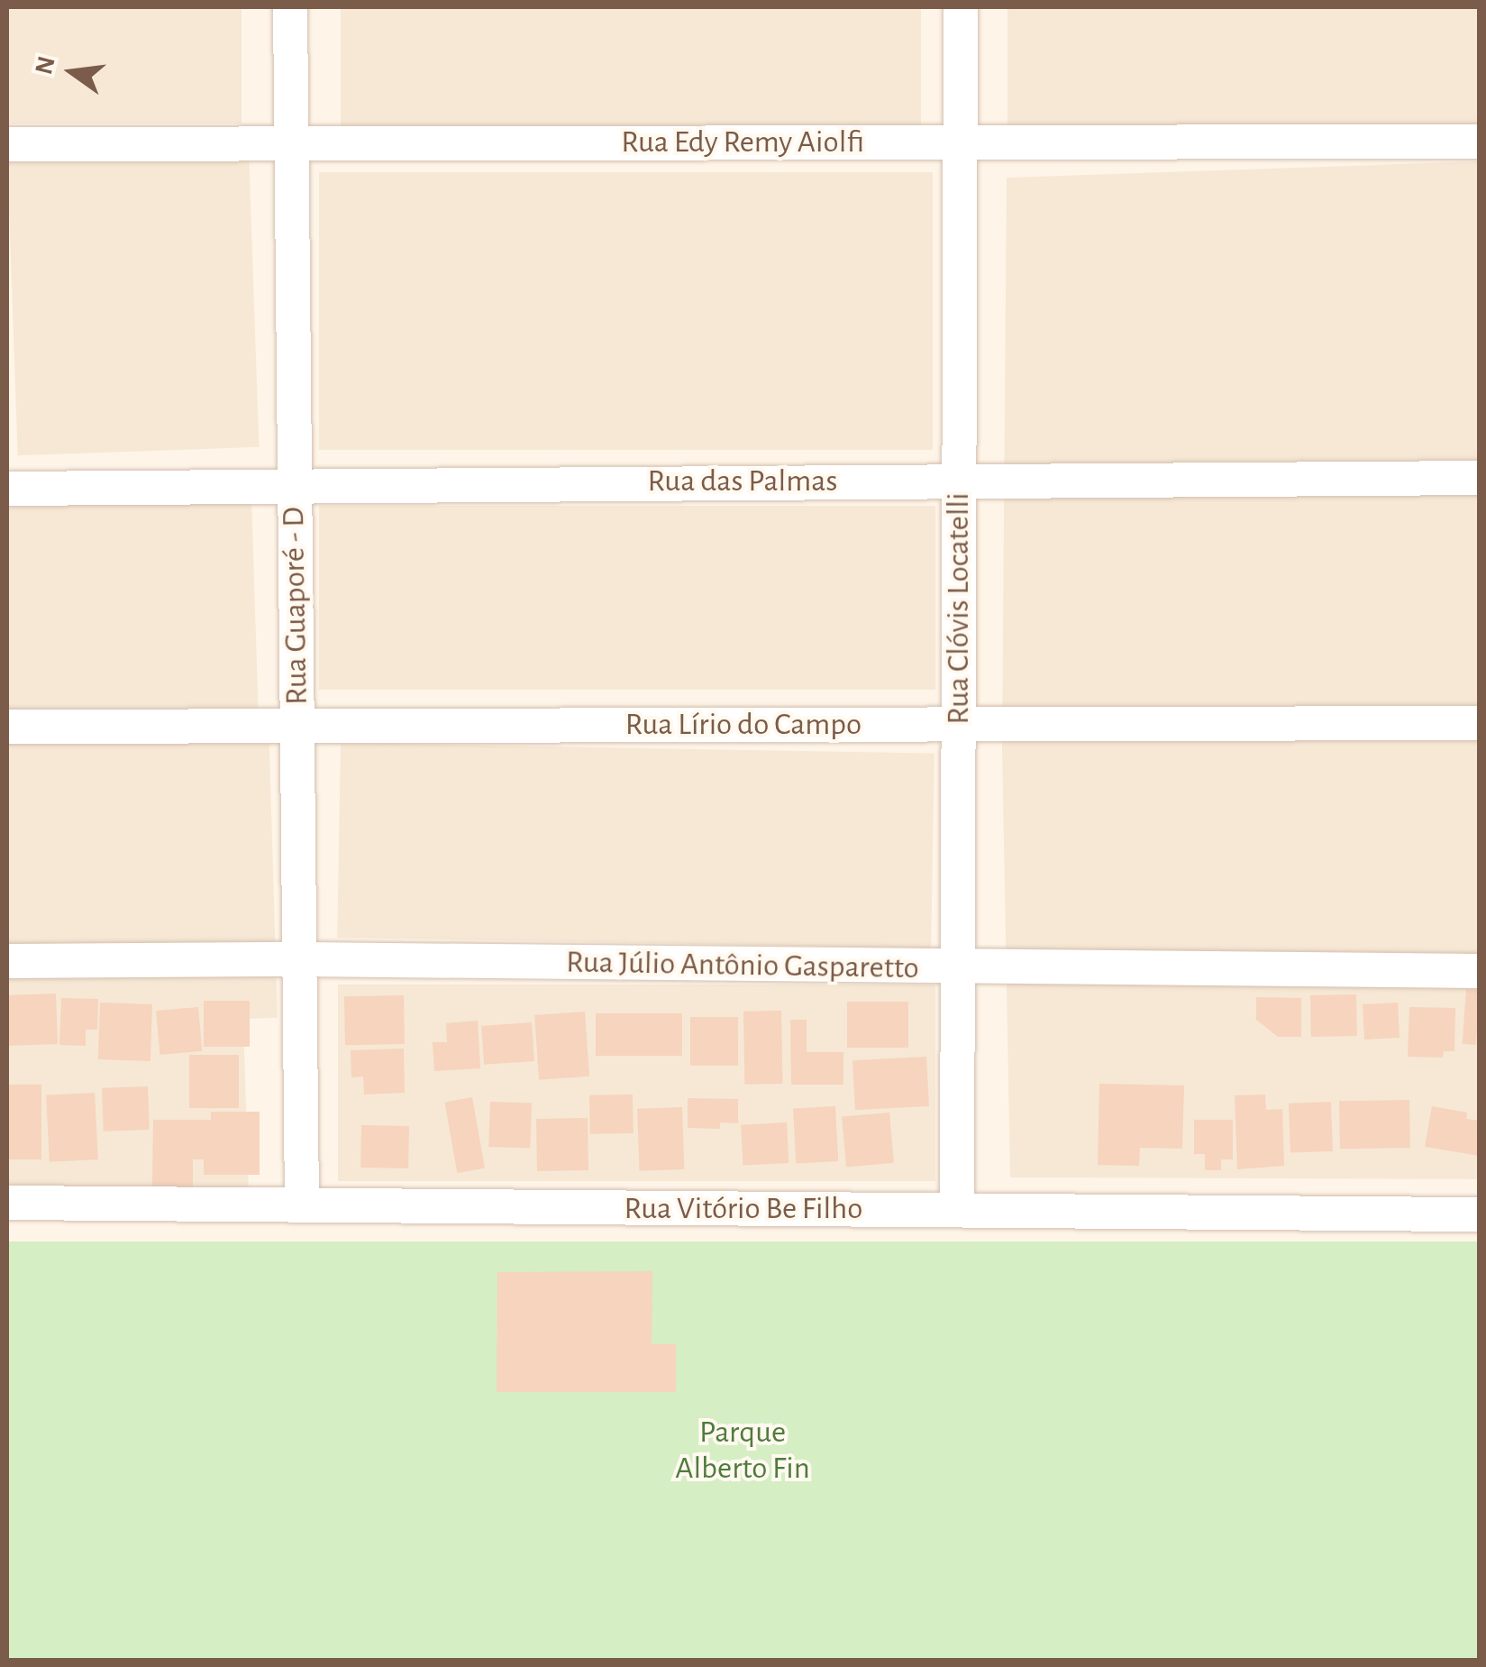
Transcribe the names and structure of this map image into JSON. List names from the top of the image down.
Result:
{
  "streets": {
    "street": [
      "Rua Edy Remy Aiolfi",
      "Rua das Palmas",
      "Rua Guaporé - D",
      "Rua Clóvis Locatelli",
      "Rua Lírio do Campo",
      "Rua Júlio Antônio Gasparetto",
      "Rua Vitório Be Filho"
    ]
  },
  "crossings": [
    ["Rua Edy Remy Aiolfi", "Rua Guaporé - D"],
    ["Rua Edy Remy Aiolfi", "Rua Clóvis Locatelli"],
    ["Rua das Palmas", "Rua Guaporé - D"],
    ["Rua das Palmas", "Rua Clóvis Locatelli"],
    ["Rua Guaporé - D", "Rua Lírio do Campo"],
    ["Rua Guaporé - D", "Rua Júlio Antônio Gasparetto"],
    ["Rua Guaporé - D", "Rua Vitório Be Filho"],
    ["Rua Clóvis Locatelli", "Rua Lírio do Campo"],
    ["Rua Clóvis Locatelli", "Rua Júlio Antônio Gasparetto"],
    ["Rua Clóvis Locatelli", "Rua Vitório Be Filho"]
  ],
  "parks": ["Parque Alberto Fin"],
  "north": "left"
}
